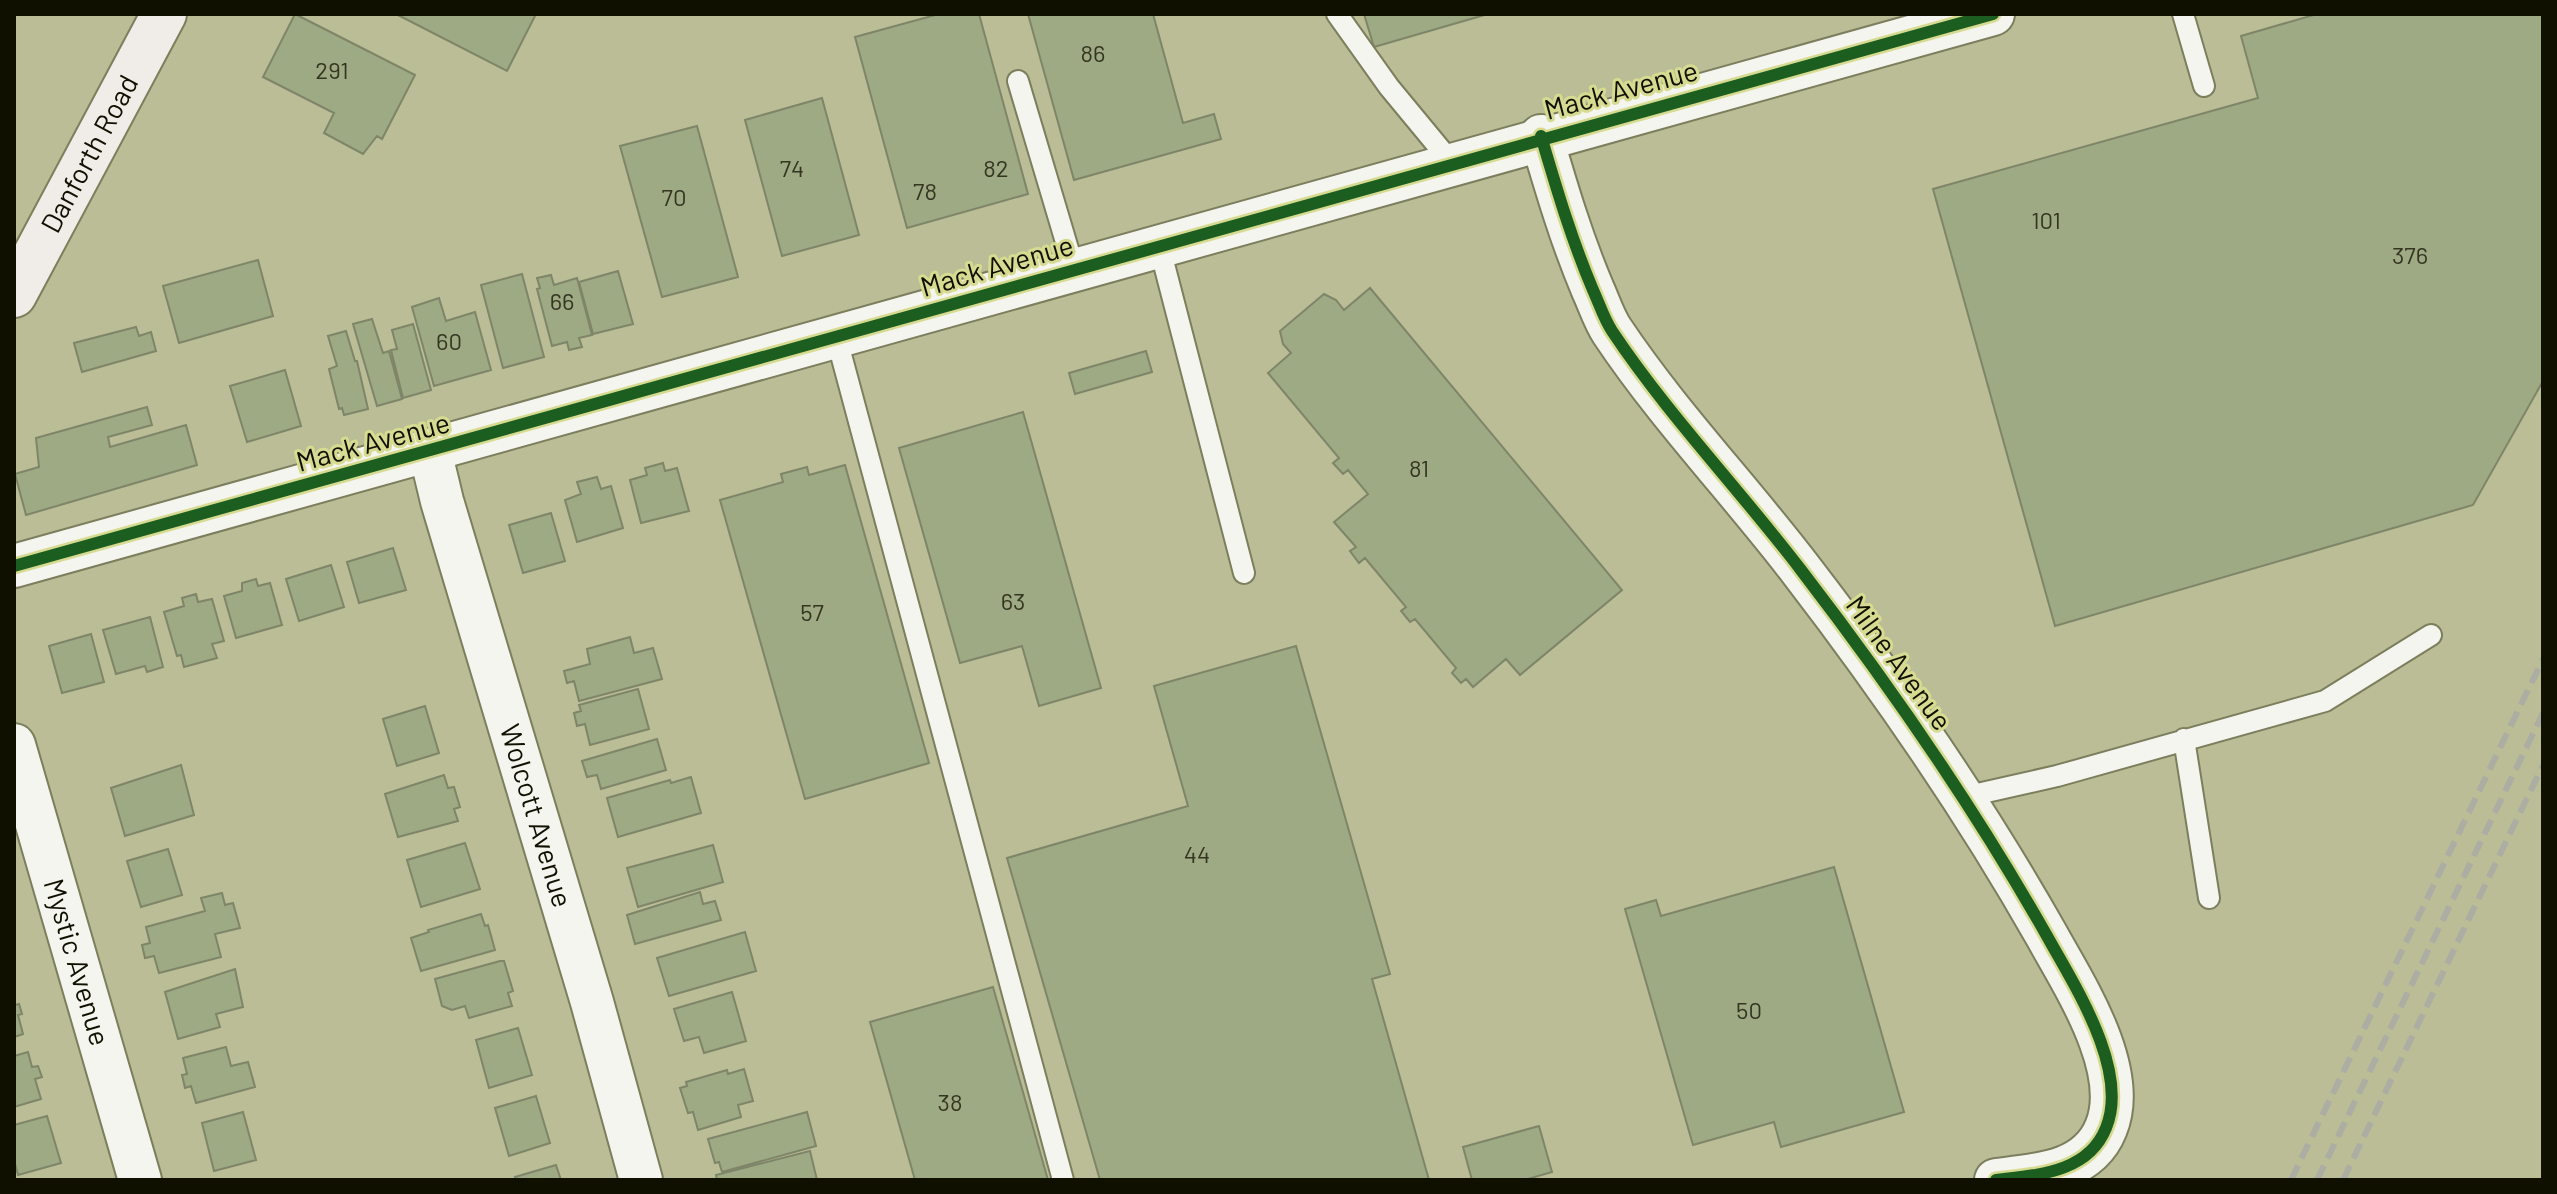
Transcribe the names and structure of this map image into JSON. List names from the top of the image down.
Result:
{
  "streets": {
    "main road": ["Danforth Road"],
    "street": [
      "Mack Avenue",
      "Milne Avenue",
      "Wolcott Avenue",
      "Mystic Avenue"
    ]
  },
  "crossings": [
    ["Mack Avenue", "Milne Avenue"],
    ["Mack Avenue", "Wolcott Avenue"]
  ],
  "house_numbers": [
    "86",
    "291",
    "74",
    "82",
    "78",
    "70",
    "101",
    "376",
    "66",
    "60",
    "81",
    "63",
    "57",
    "44",
    "50",
    "38"
  ]
}
